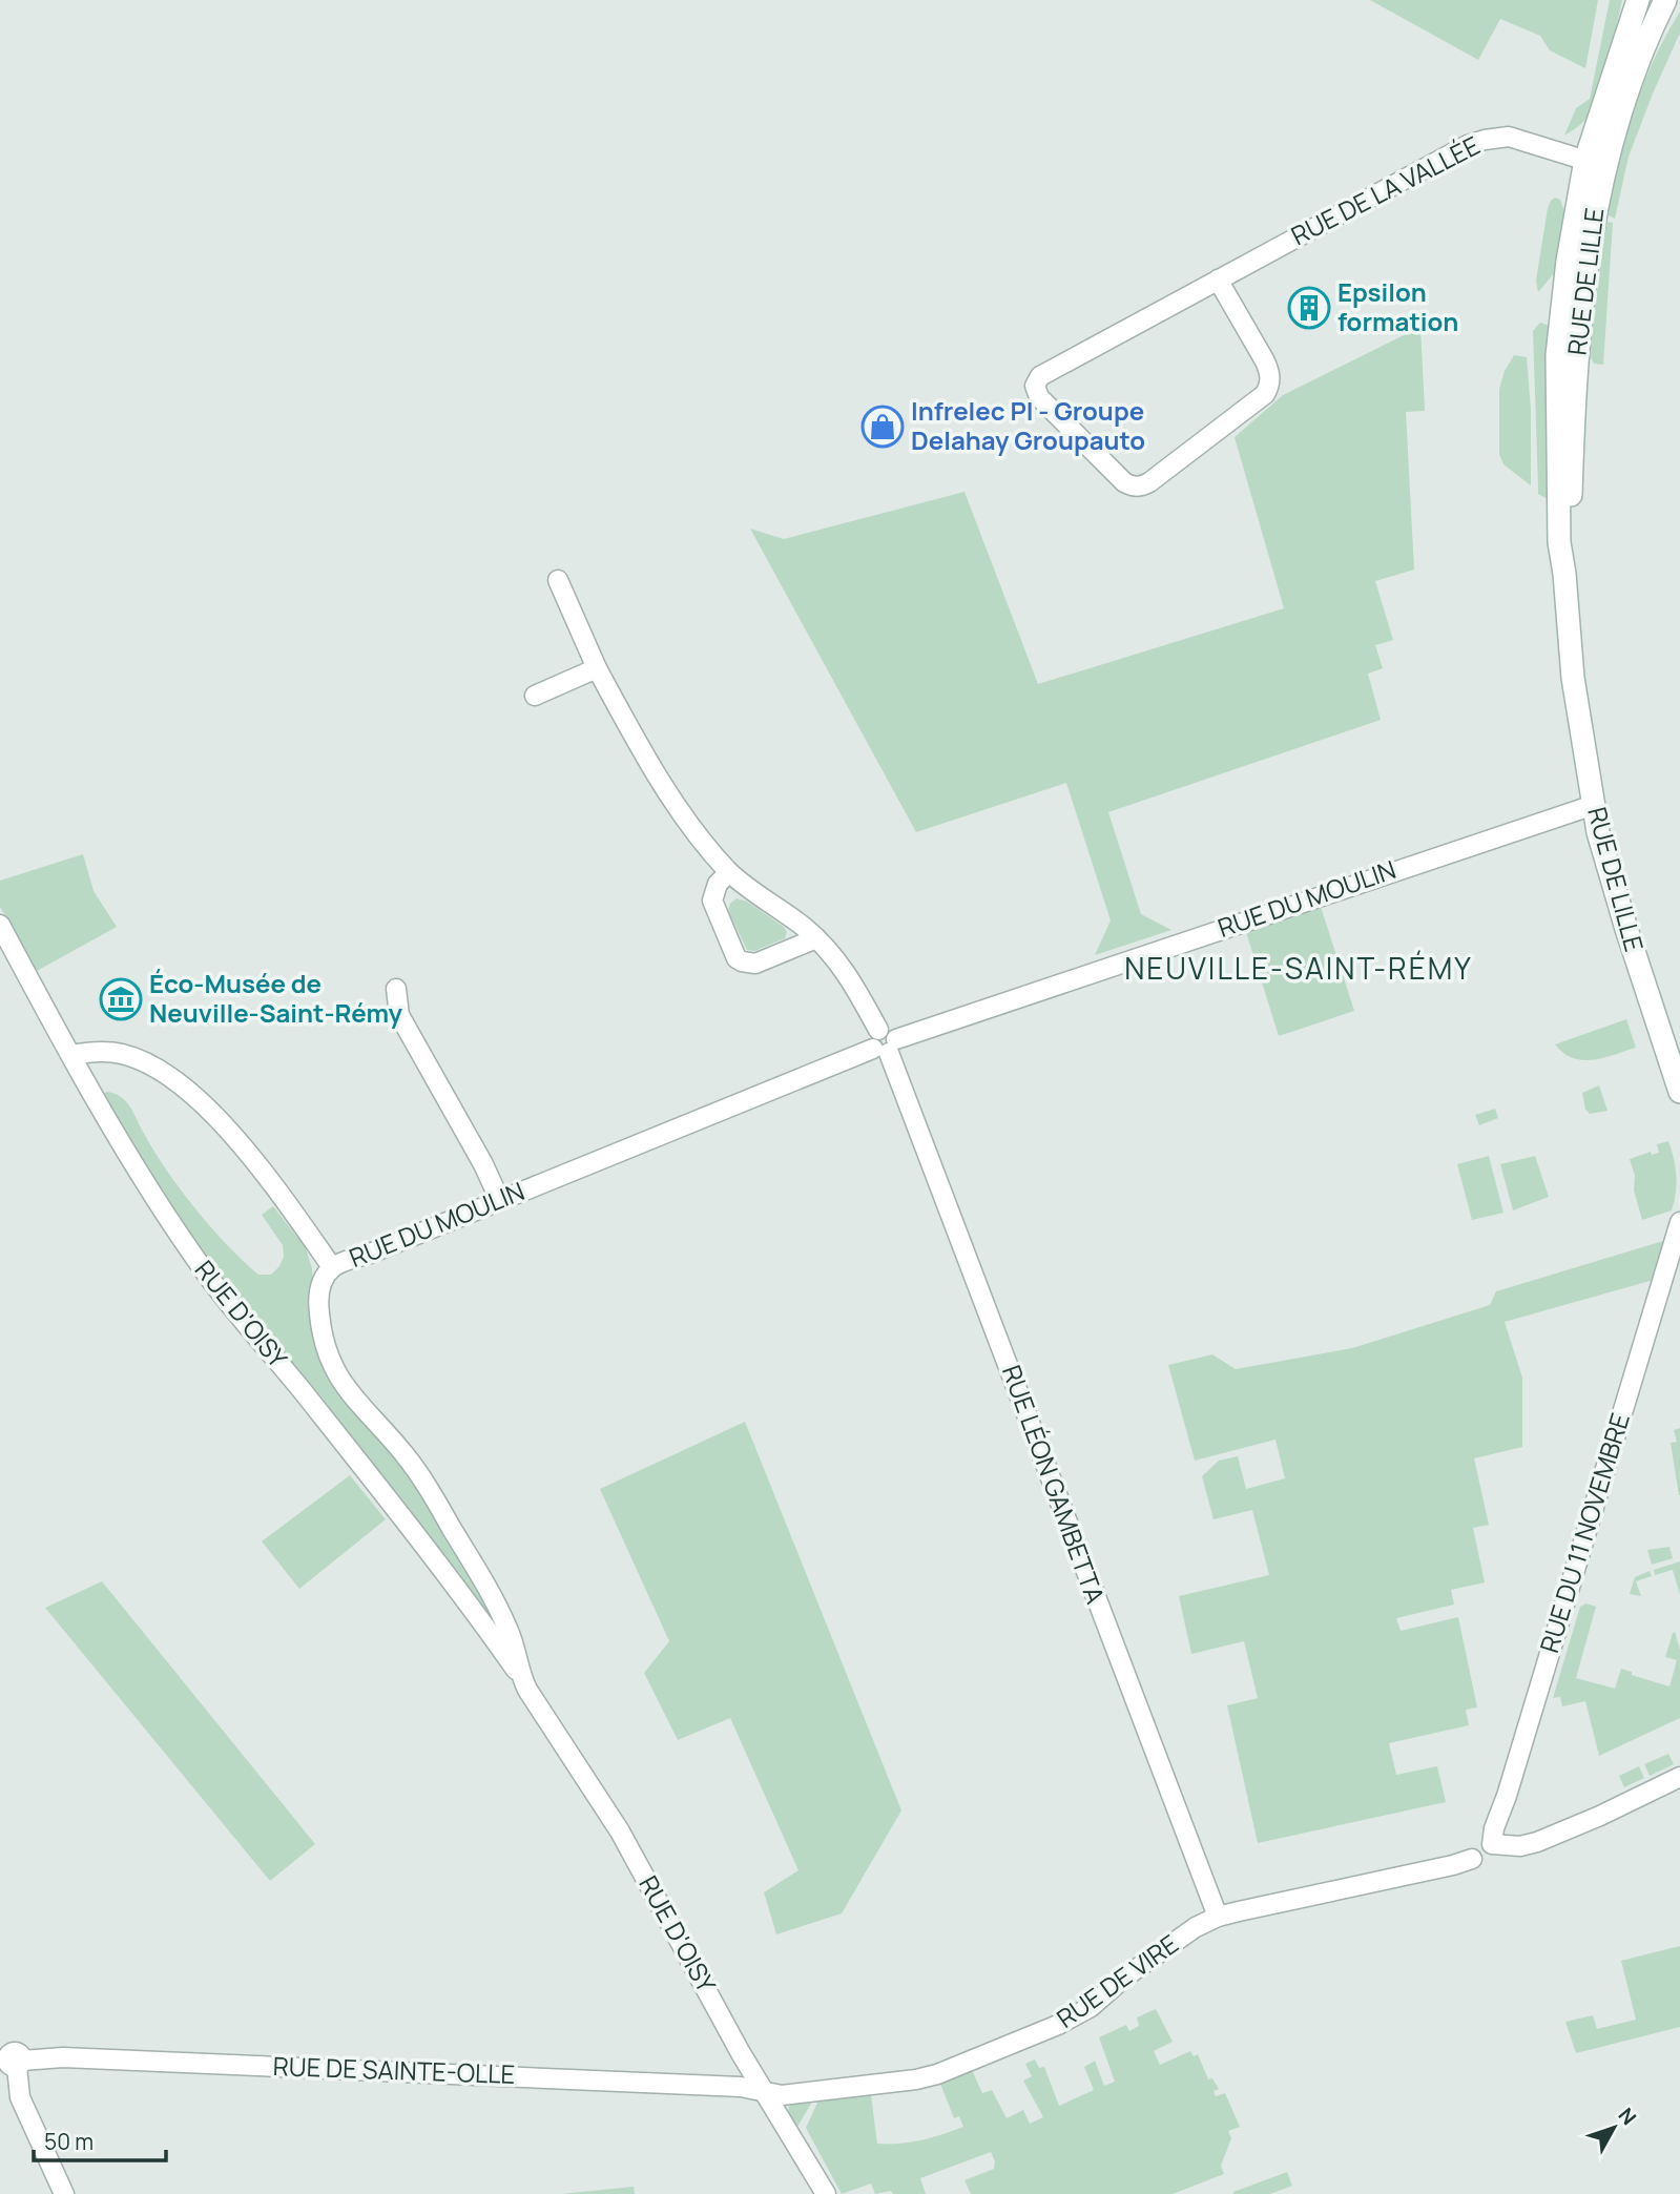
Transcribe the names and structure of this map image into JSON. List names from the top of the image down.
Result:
{
  "streets": {
    "main road": ["RUE DE LILLE"],
    "street": [
      "RUE DE LA VALLÉE",
      "RUE DU MOULIN",
      "RUE D'OISY",
      "RUE LÉON GAMBETTA",
      "RUE DU 11 NOVEMBRE",
      "RUE DE VIRE",
      "RUE DE SAINTE-OLLE"
    ]
  },
  "crossings": [
    ["RUE DE LA VALLÉE", "RUE DE LILLE"],
    ["RUE DE LILLE", "RUE DU MOULIN"],
    ["RUE DU MOULIN", "RUE D'OISY"],
    ["RUE DU MOULIN", "RUE LÉON GAMBETTA"],
    ["RUE D'OISY", "RUE DE VIRE"],
    ["RUE D'OISY", "RUE DE SAINTE-OLLE"],
    ["RUE LÉON GAMBETTA", "RUE DE VIRE"],
    ["RUE DE VIRE", "RUE DE SAINTE-OLLE"]
  ],
  "districts": ["NEUVILLE-SAINT-RÉMY"],
  "places": {
    "building": ["Epsilon formation"],
    "shop": ["Infrelec Pl - Groupe Delahay Groupauto"],
    "museum": ["Éco-Musée de Neuville-Saint-Rémy"]
  },
  "scale_bar": "50 m",
  "north": "top right"
}
